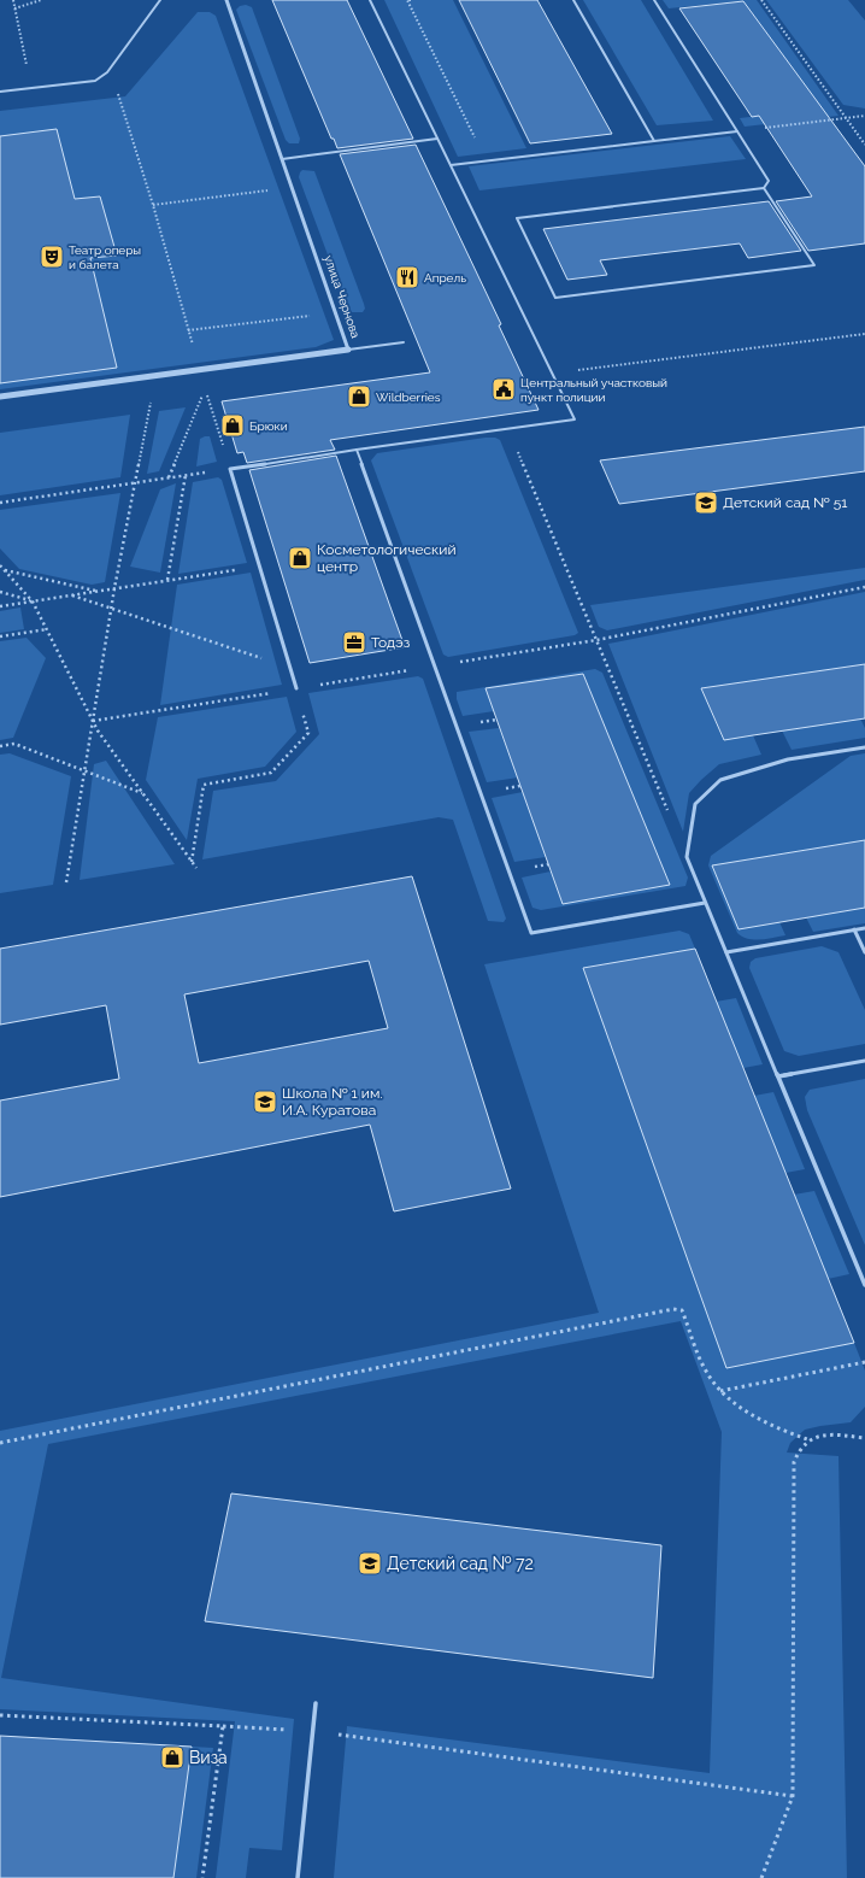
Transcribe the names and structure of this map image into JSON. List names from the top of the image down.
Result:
{
  "streets": {
    "street": ["улица Чернова"]
  },
  "places": {
    "theatre": ["Театр оперы и балета"],
    "restaurant": ["Апрель"],
    "public building": ["Центральный участковый пункт полиции"],
    "shop": [
      "Wildberries",
      "Брюки",
      "Косметологический центр",
      "Виза"
    ],
    "school or university": ["Детский сад № 51", "Школа № 1 им. И.А. Куратова", "Детский сад № 72"],
    "office": ["Тодэз"]
  }
}
